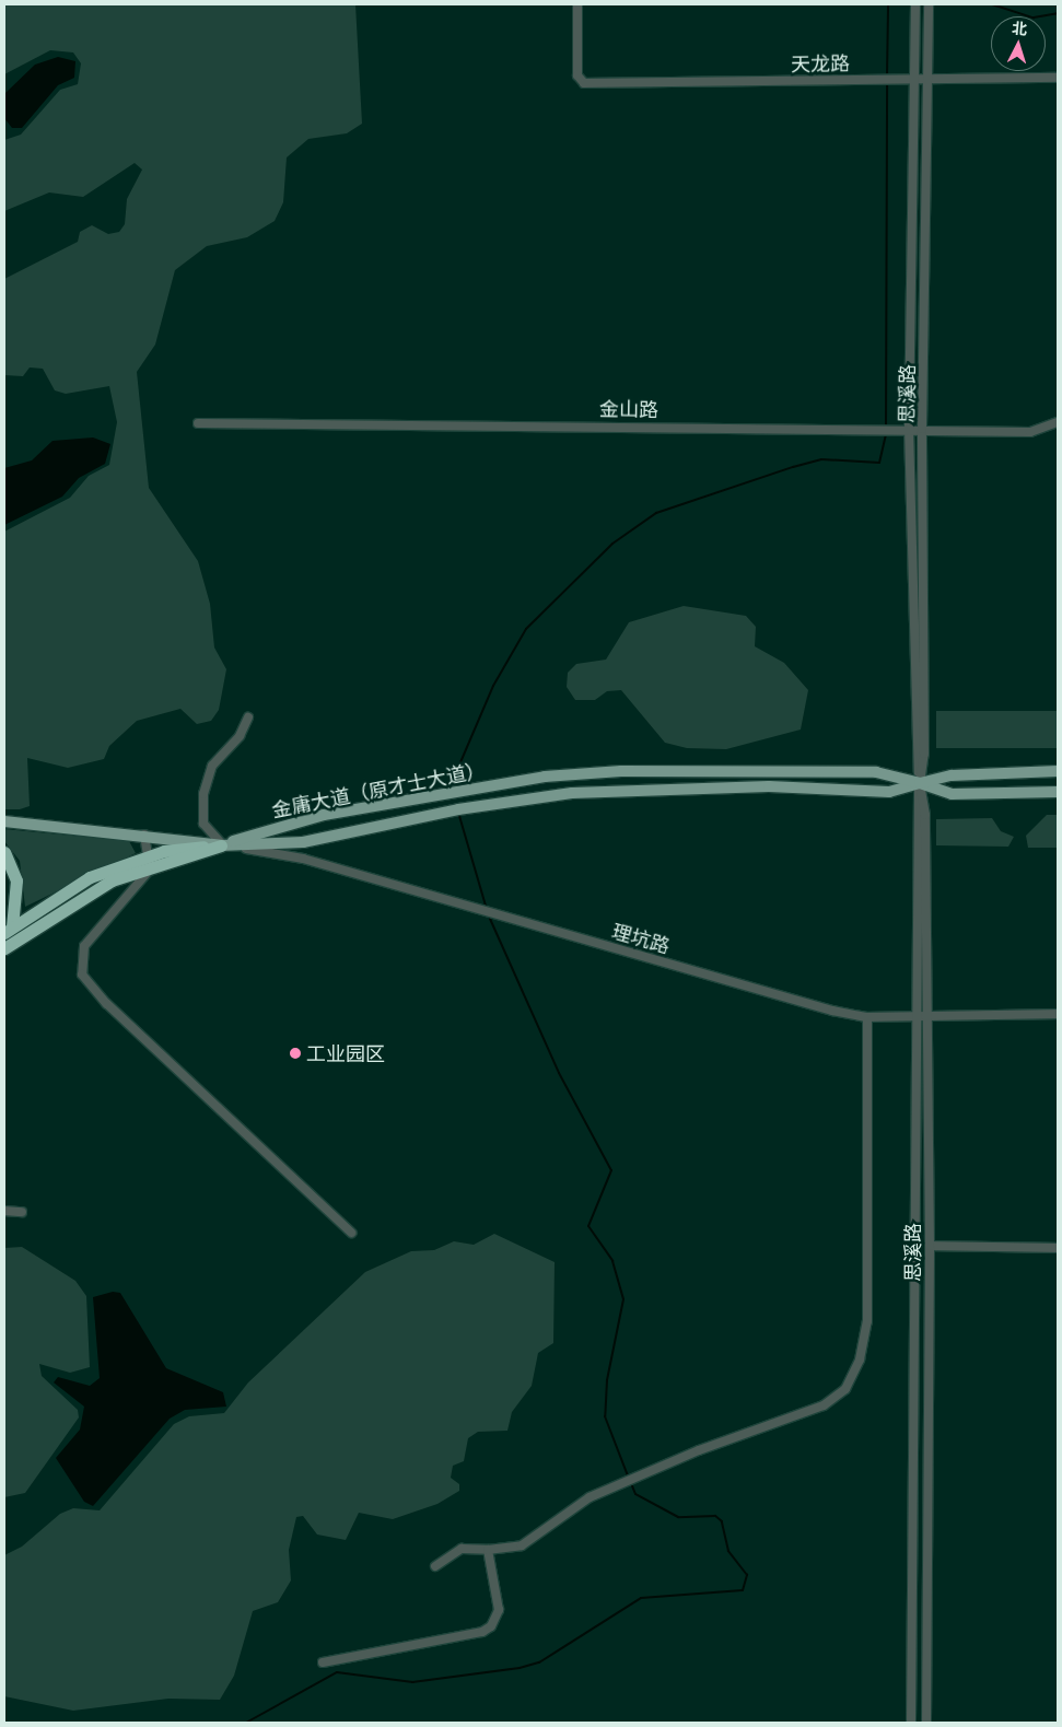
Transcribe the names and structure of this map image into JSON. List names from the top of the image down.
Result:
{
  "streets": {
    "main road": ["金庸大道（原才士大道）"],
    "street": [
      "天龙路",
      "思溪路",
      "金山路",
      "理坑路"
    ]
  },
  "crossings": [
    ["天龙路", "思溪路"],
    ["思溪路", "金山路"],
    ["思溪路", "金庸大道（原才士大道）"],
    ["思溪路", "理坑路"],
    ["金庸大道（原才士大道）", "理坑路"]
  ],
  "places": ["工业园区"],
  "north": "top"
}
